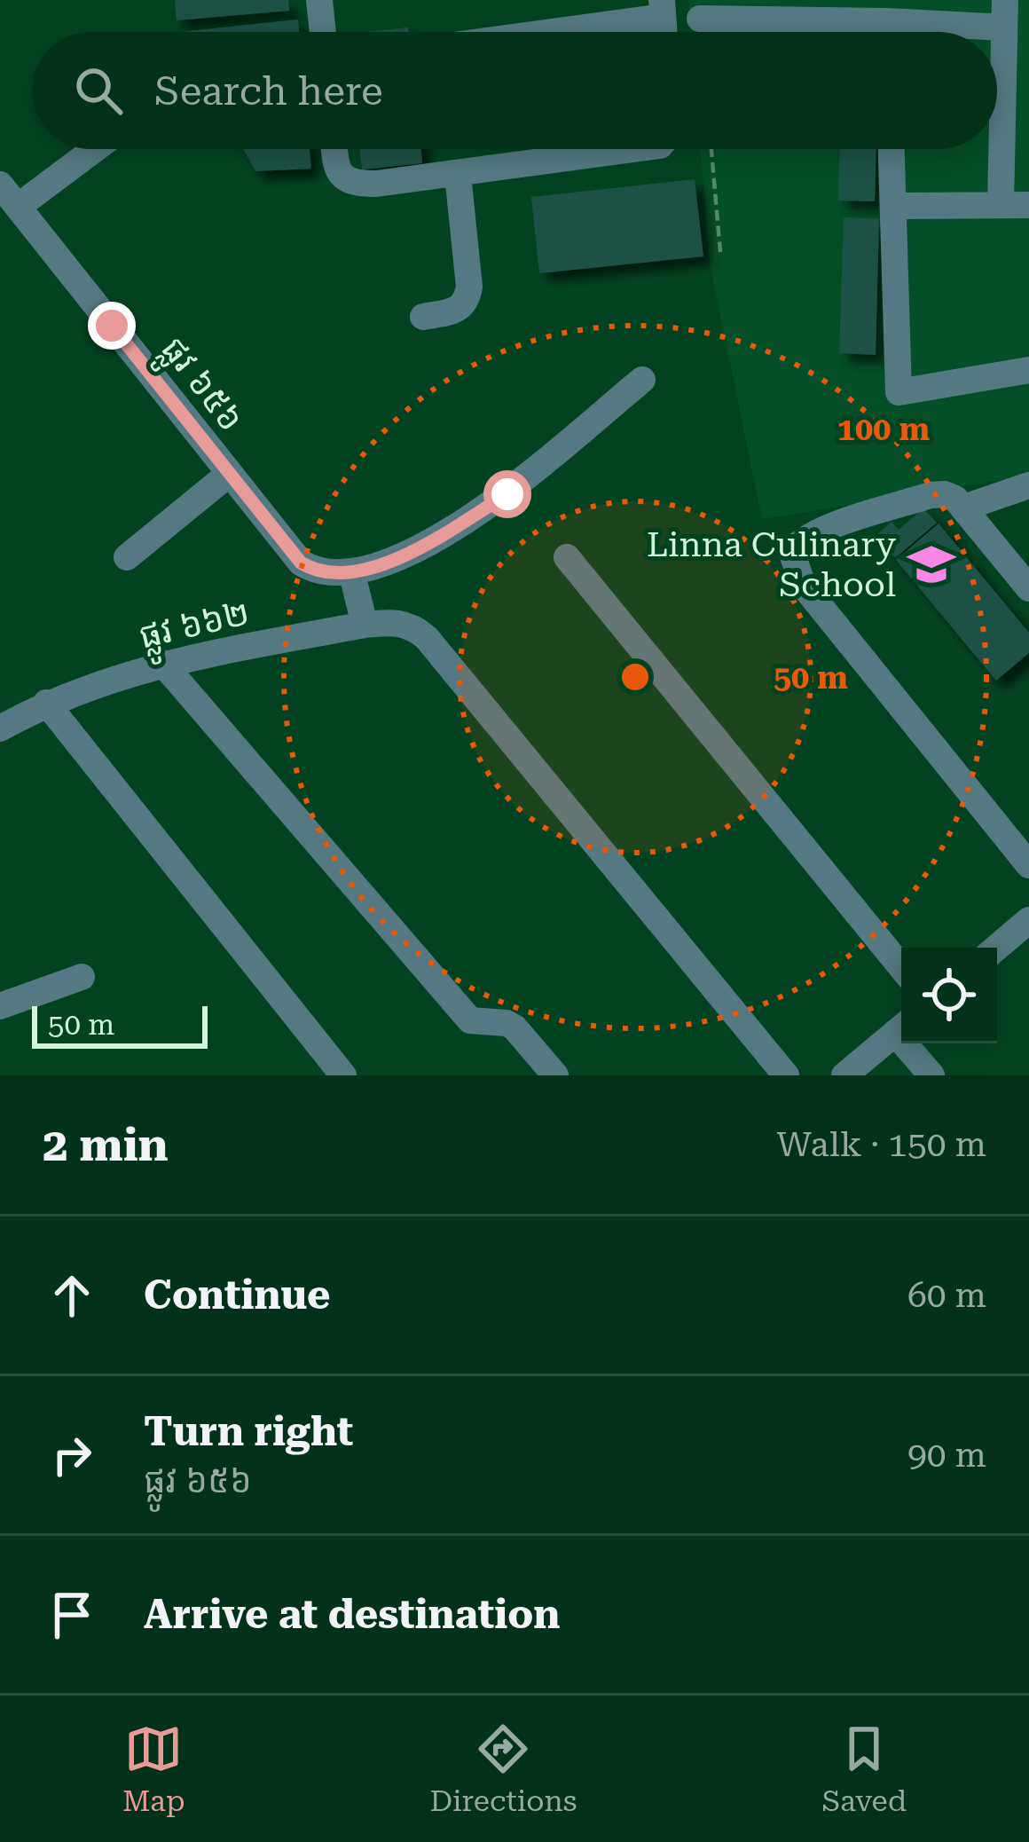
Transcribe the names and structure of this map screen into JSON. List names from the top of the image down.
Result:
{
  "streets": {
    "street": ["ផ្លូវ ៦៥៦", "ផ្លូវ ៦៦២"]
  },
  "places": {
    "school or university": ["Linna Culinary School"]
  },
  "scale_bar": "50 m",
  "page": {
    "search": "Search here",
    "scale": "50 m",
    "heading": ["2 min", "Walk · 150 m"],
    "list": [
      ["Continue", "60 m"],
      ["Turn right", "ផ្លូវ ៦៥៦", "90 m"],
      "Arrive at destination"
    ],
    "nav": ["Map", "Directions", "Saved"]
  },
  "rings": ["100 m", "50 m"]
}
